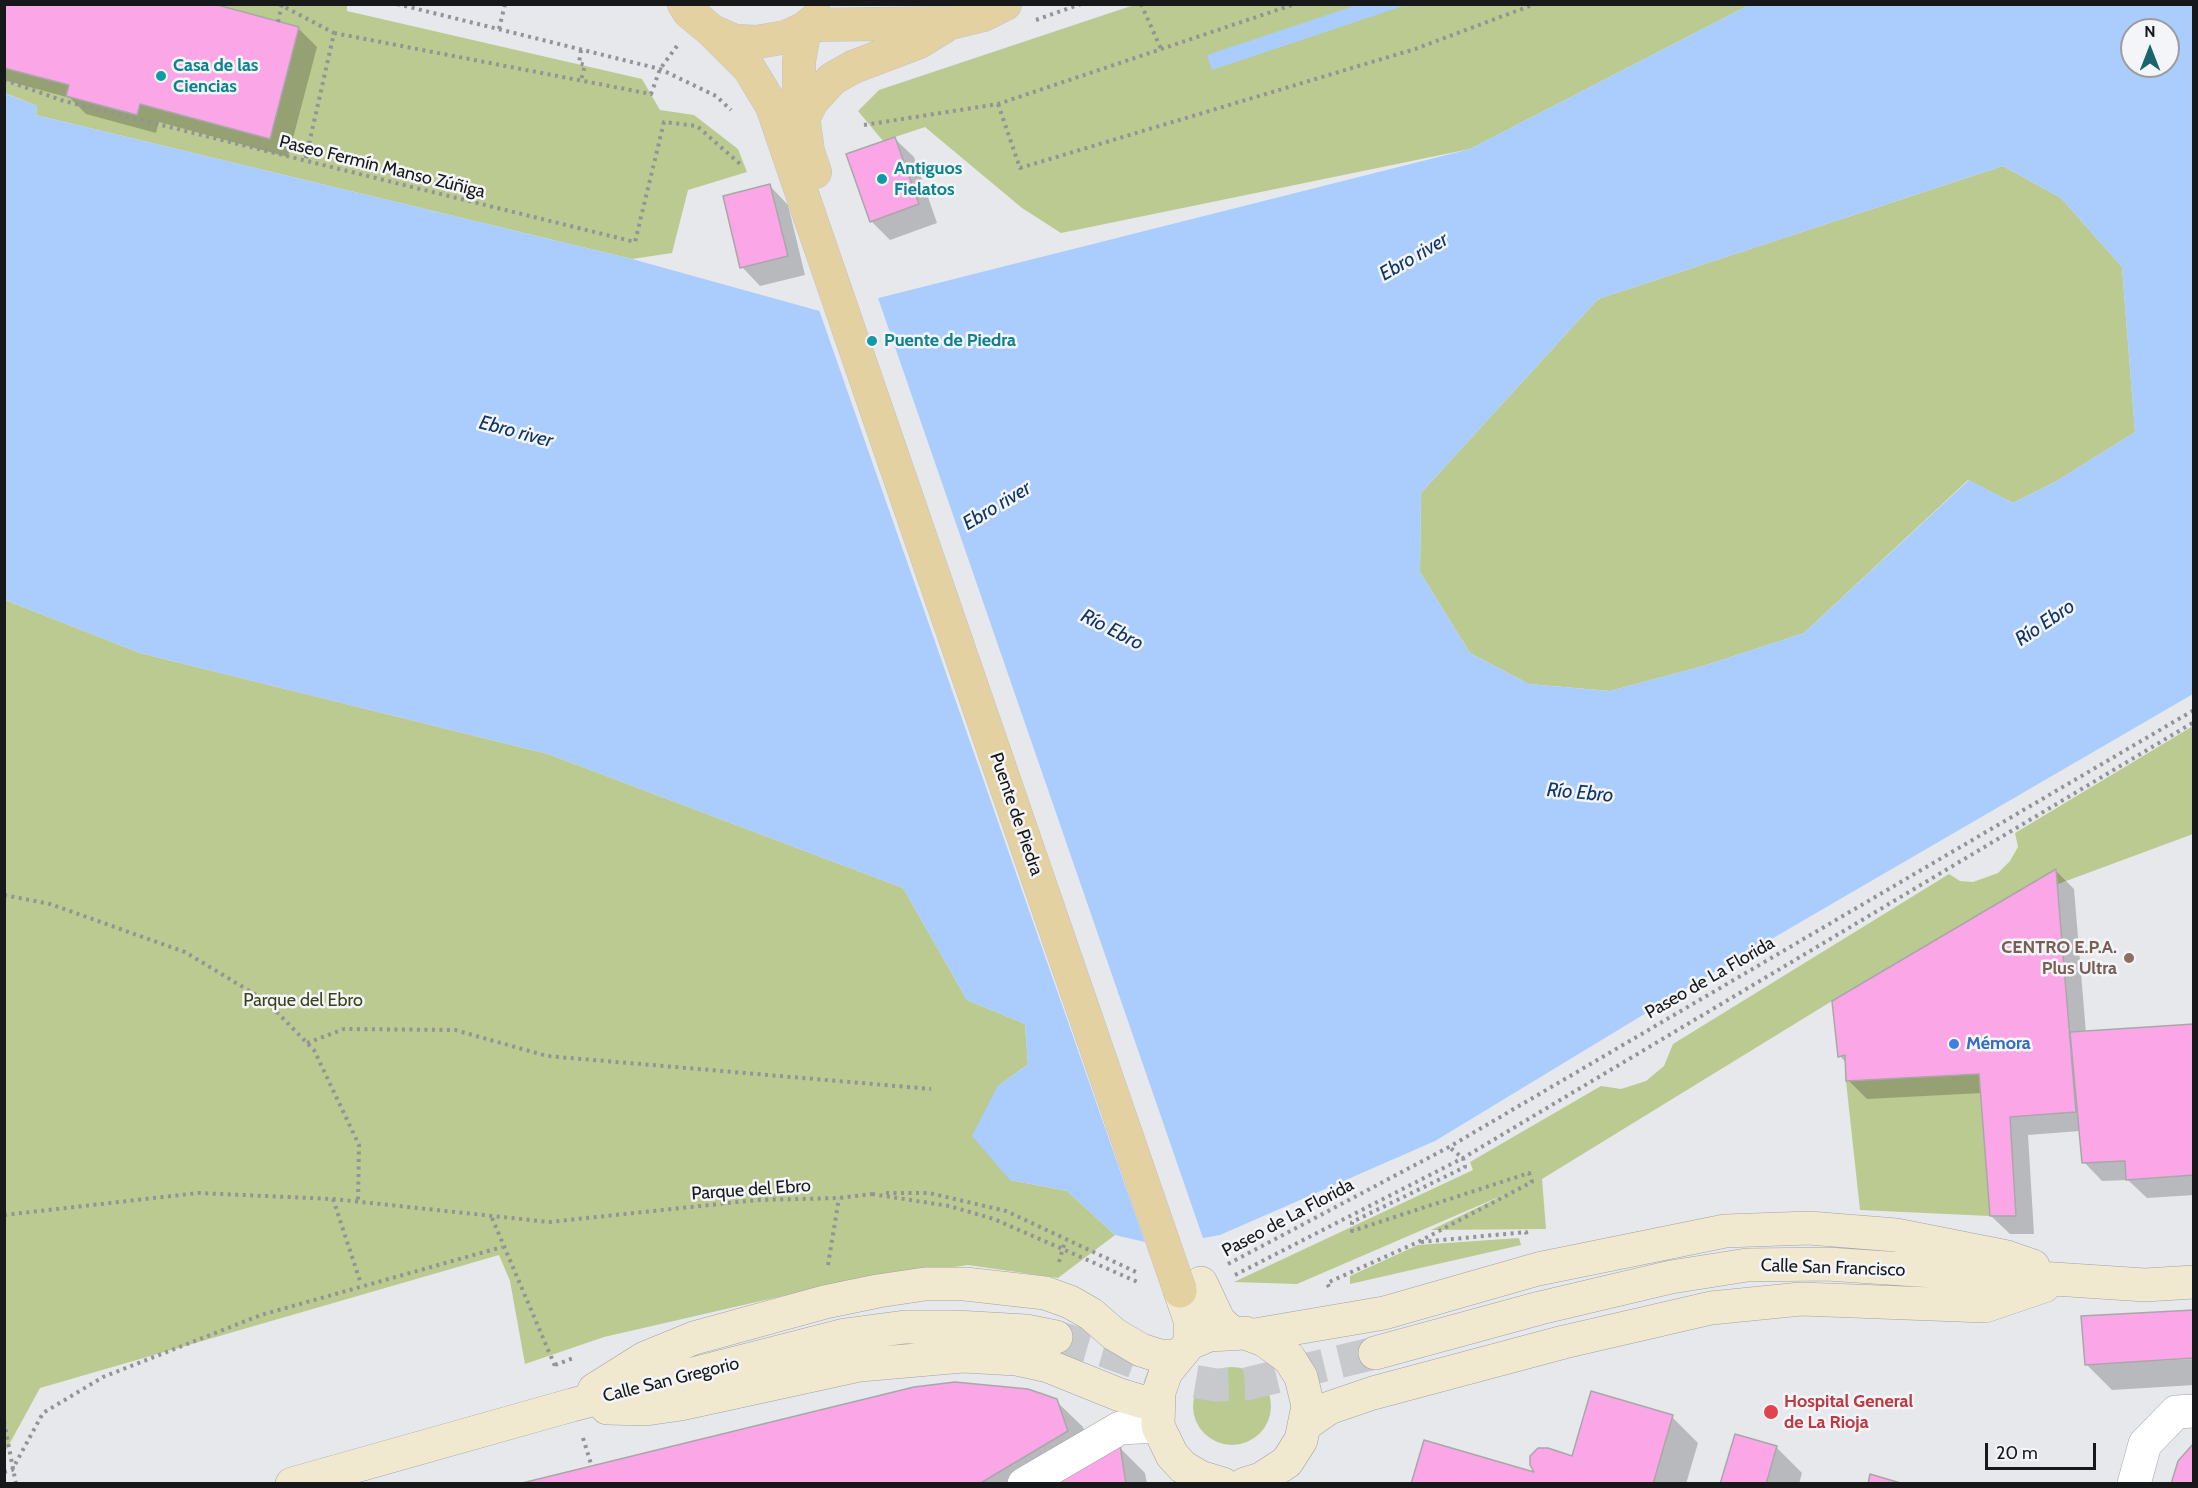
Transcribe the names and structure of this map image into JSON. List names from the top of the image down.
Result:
{
  "streets": {
    "main road": ["Puente de Piedra", "Calle San Francisco", "Calle San Gregorio"],
    "path": ["Paseo Fermín Manso Zúñiga", "Paseo de La Florida", "Parque del Ebro"]
  },
  "crossings": [
    ["Puente de Piedra", "Paseo de La Florida"]
  ],
  "water": ["Ebro river", "Río Ebro"],
  "parks": ["Parque del Ebro"],
  "places": [
    "Casa de las Ciencias",
    "Antiguos Fielatos",
    "Puente de Piedra",
    "CENTRO E.P.A. Plus Ultra",
    "Mémora",
    "Hospital General de La Rioja"
  ],
  "scale_bar": "20 m",
  "north": "top"
}
